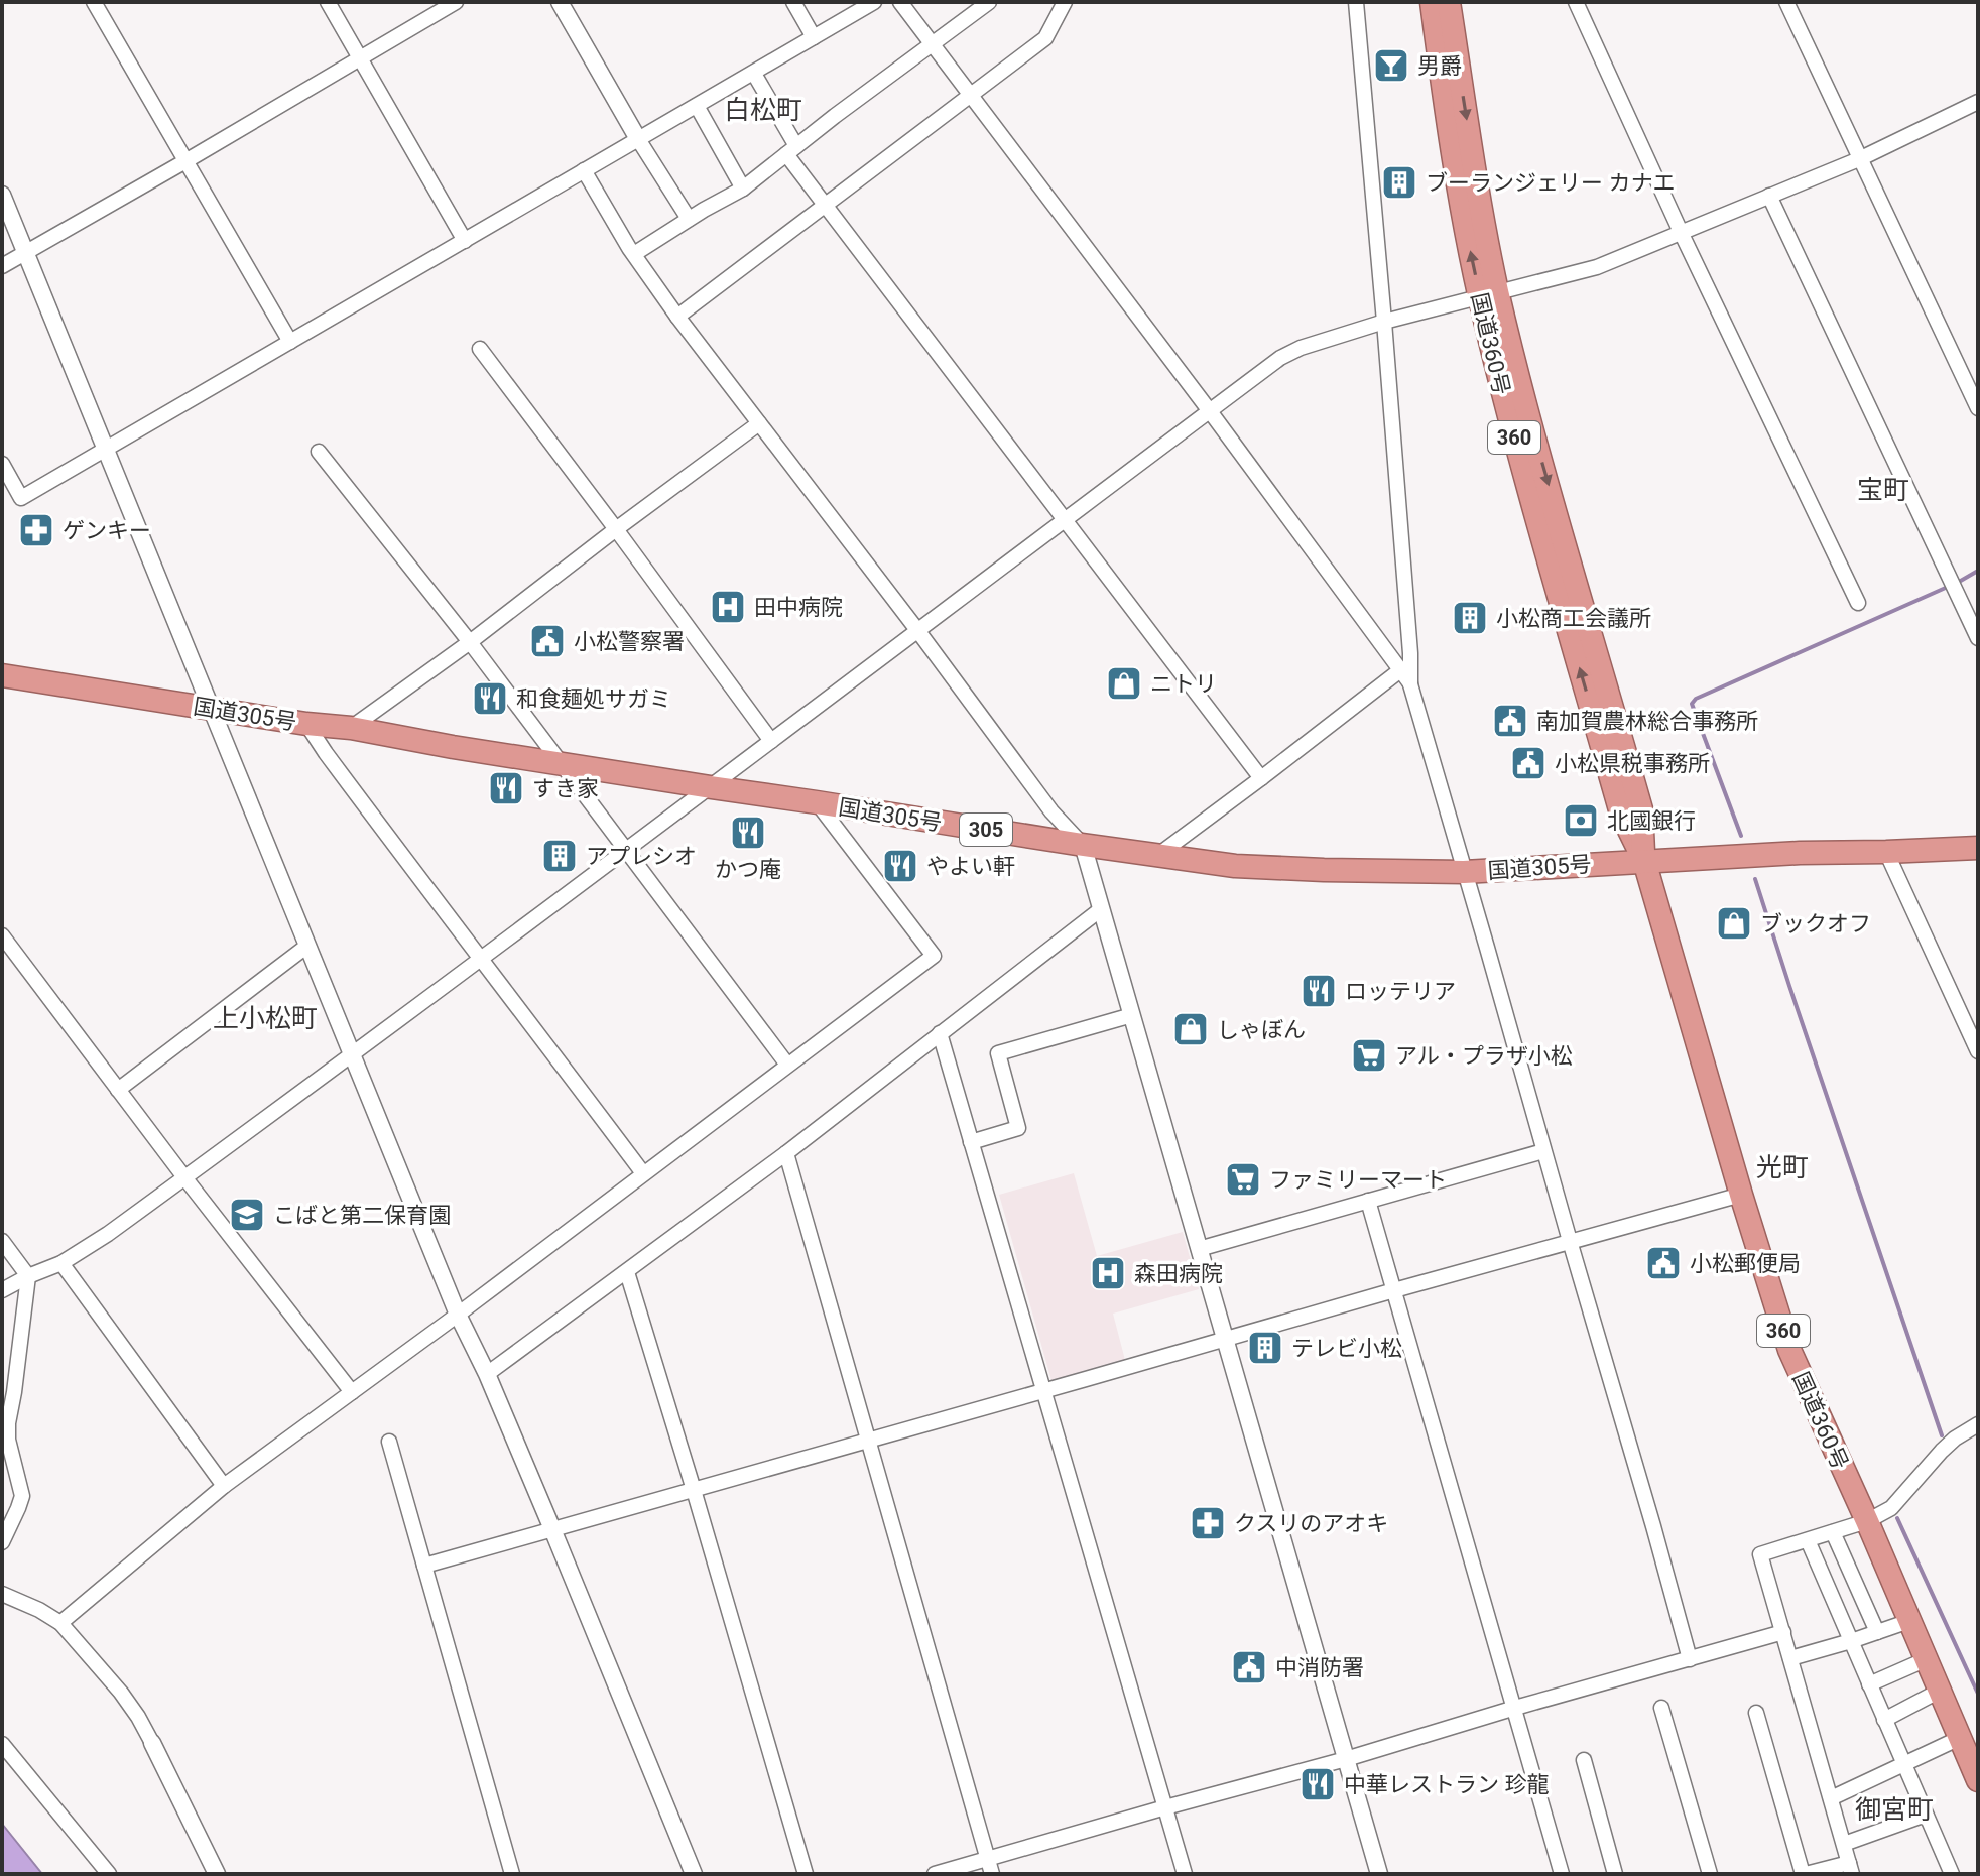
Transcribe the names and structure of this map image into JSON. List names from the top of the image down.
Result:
{
  "streets": {
    "highway": [
      "国道360号",
      "360",
      "国道305号",
      "305"
    ]
  },
  "crossings": [
    ["国道360号", "国道305号"]
  ],
  "districts": [
    "白松町",
    "宝町",
    "上小松町",
    "光町",
    "御宮町"
  ],
  "places": {
    "bar": ["男爵"],
    "building": [
      "ブーランジェリー カナエ",
      "小松商工会議所",
      "アプレシオ",
      "テレビ小松"
    ],
    "pharmacy": ["ゲンキー", "クスリのアオキ"],
    "hospital": ["田中病院", "森田病院"],
    "public building": [
      "小松警察署",
      "南加賀農林総合事務所",
      "小松県税事務所",
      "小松郵便局",
      "中消防署"
    ],
    "shop": ["ニトリ", "ブックオフ", "しゃぼん"],
    "restaurant": [
      "和食麺処サガミ",
      "すき家",
      "かつ庵",
      "やよい軒",
      "ロッテリア",
      "中華レストラン 珍龍"
    ],
    "bank": ["北國銀行"],
    "supermarket": ["アル・プラザ小松", "ファミリーマート"],
    "school or university": ["こばと第二保育園"]
  }
}
